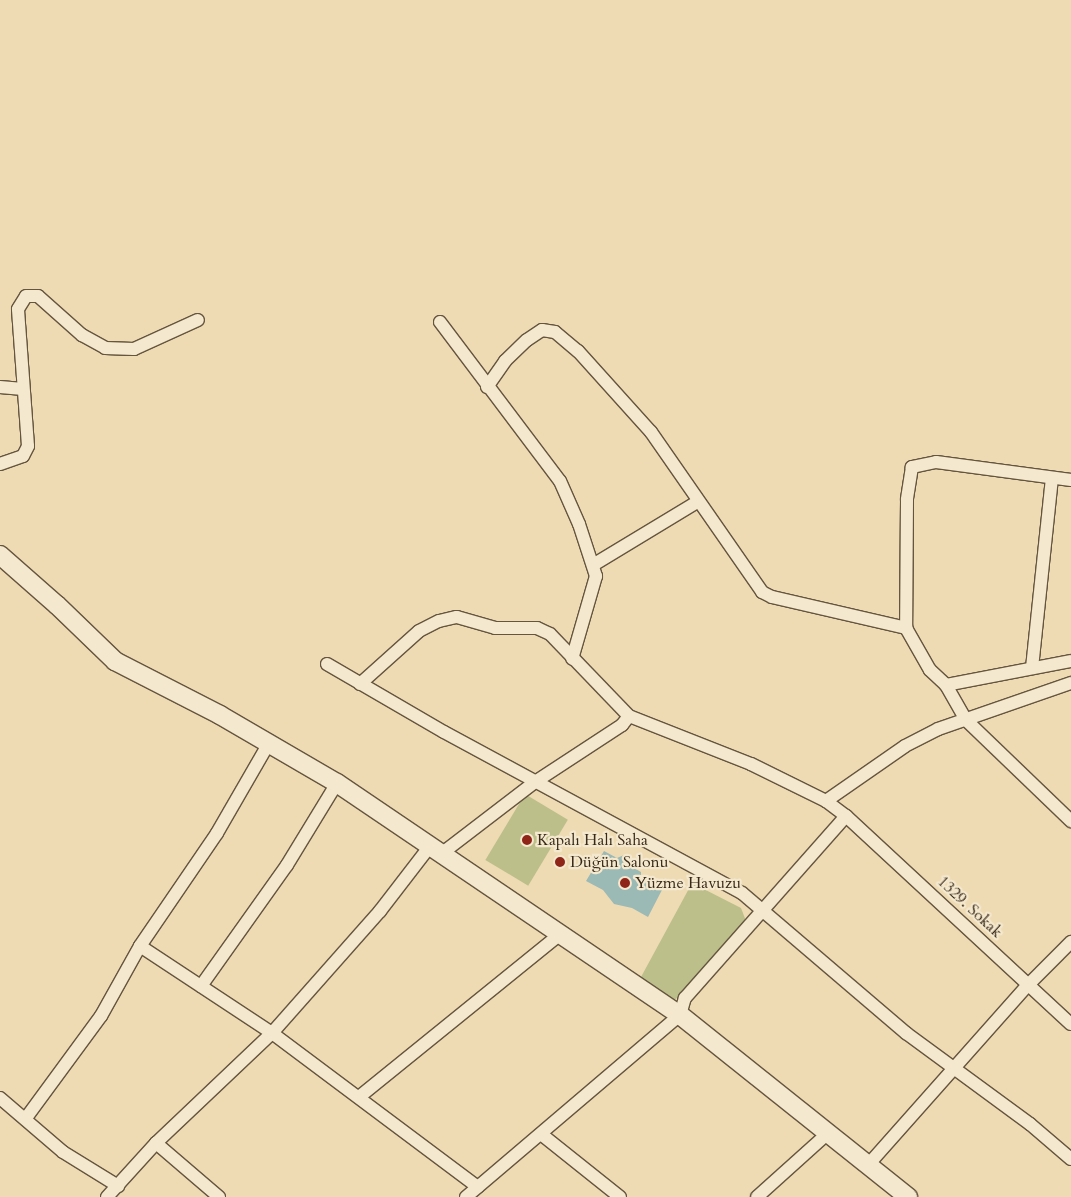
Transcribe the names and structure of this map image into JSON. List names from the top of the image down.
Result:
{
  "streets": {
    "street": ["1329. Sokak"]
  },
  "places": ["Kapalı Halı Saha", "Düğün Salonu", "Yüzme Havuzu"]
}
